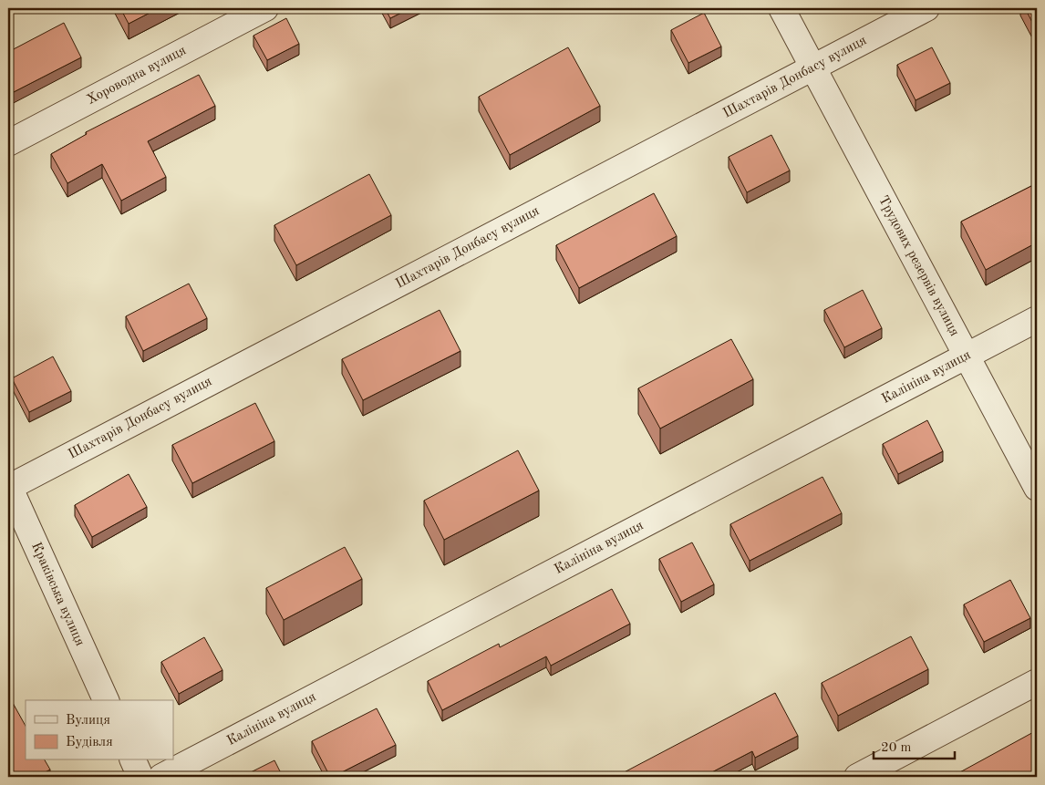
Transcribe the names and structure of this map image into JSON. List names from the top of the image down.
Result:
{
  "streets": {
    "street": [
      "Хороводна вулиця",
      "Шахтарів Донбасу вулиця",
      "Трудових резервів вулиця",
      "Калініна вулиця",
      "Краківська вулиця"
    ]
  },
  "crossings": [
    ["Шахтарів Донбасу вулиця", "Трудових резервів вулиця"],
    ["Шахтарів Донбасу вулиця", "Краківська вулиця"],
    ["Трудових резервів вулиця", "Калініна вулиця"]
  ],
  "legend": ["Вулиця", "Будівля"],
  "scale_bar": "20 m"
}
